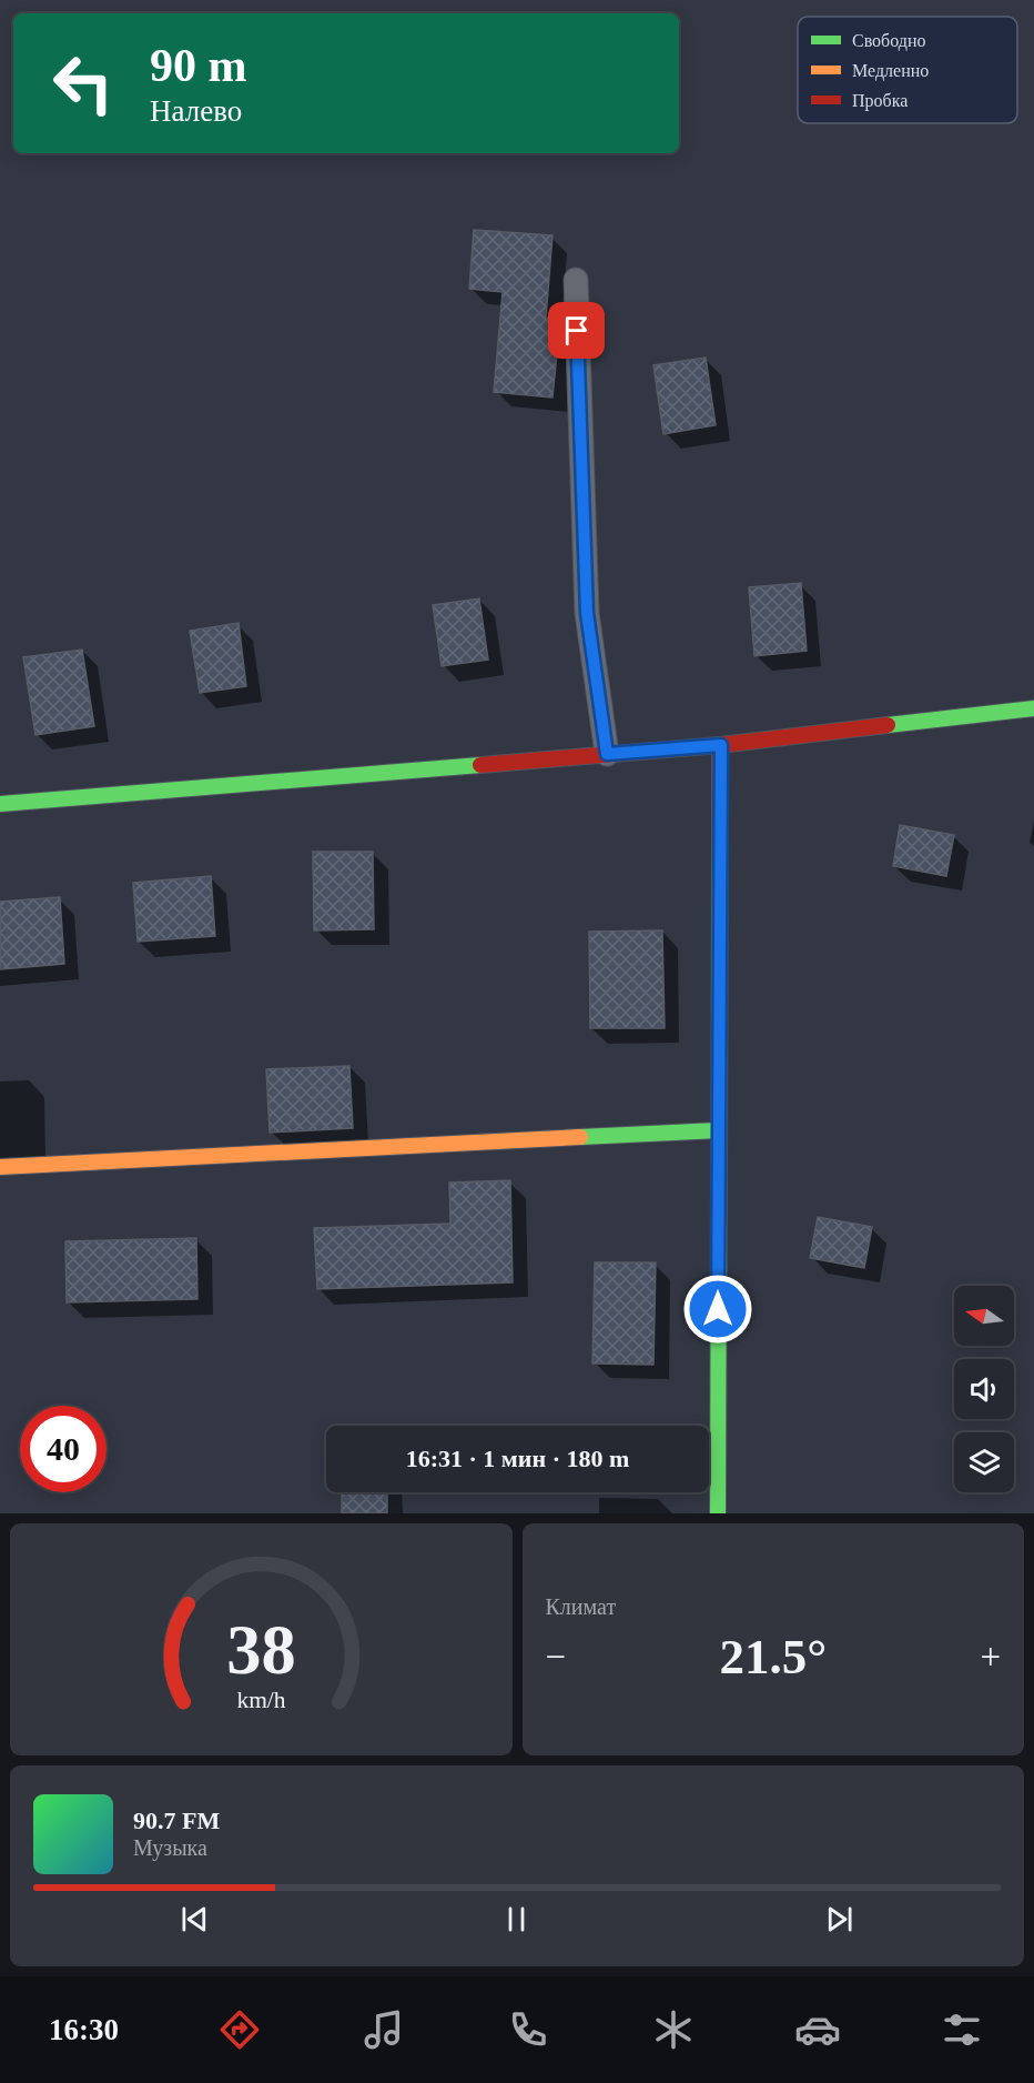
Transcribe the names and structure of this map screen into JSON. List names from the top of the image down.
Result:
{
  "legend": ["Свободно", "Медленно", "Пробка"],
  "north": "left",
  "page": {
    "turn": ["90 m", "Налево"],
    "limit": "40",
    "trip": "16:31 · 1 мин · 180 m",
    "tile": "Климат",
    "heat": ["−", "21.5°", "+"],
    "song": ["90.7 FM", "Музыка"],
    "tabs": "16:30",
    "gauge": ["38", "km/h"]
  }
}
